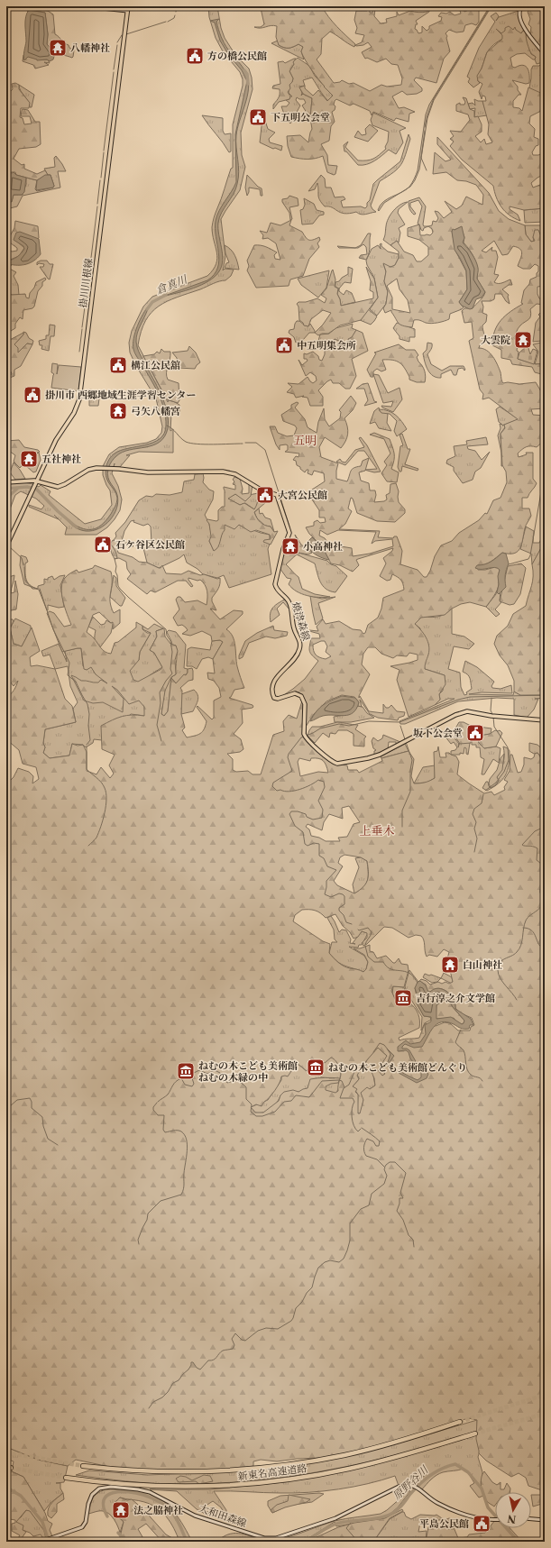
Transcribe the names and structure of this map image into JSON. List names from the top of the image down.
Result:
{
  "streets": {
    "highway": ["新東名高速道路"],
    "main road": ["掛川川根線", "焼津森線", "大和田森線"]
  },
  "crossings": [
    ["掛川川根線", "焼津森線"]
  ],
  "districts": ["五明", "上垂木"],
  "water": ["倉真川", "原野谷川"],
  "places": {
    "temple": [
      "八幡神社",
      "大雲院",
      "弓矢八幡宮",
      "五社神社",
      "小高神社",
      "白山神社",
      "法之脇神社"
    ],
    "public building": [
      "方の橋公民館",
      "下五明公会堂",
      "中五明集会所",
      "構江公民舘",
      "掛川市 西郷地域生涯学習センター",
      "大宮公民館",
      "石ケ谷区公民館",
      "坂下公会堂",
      "平島公民館"
    ],
    "museum": ["吉行淳之介文学館", "ねむの木こども美術館どんぐり", "ねむの木こども美術館 ねむの木緑の中"]
  },
  "north": "bottom"
}
